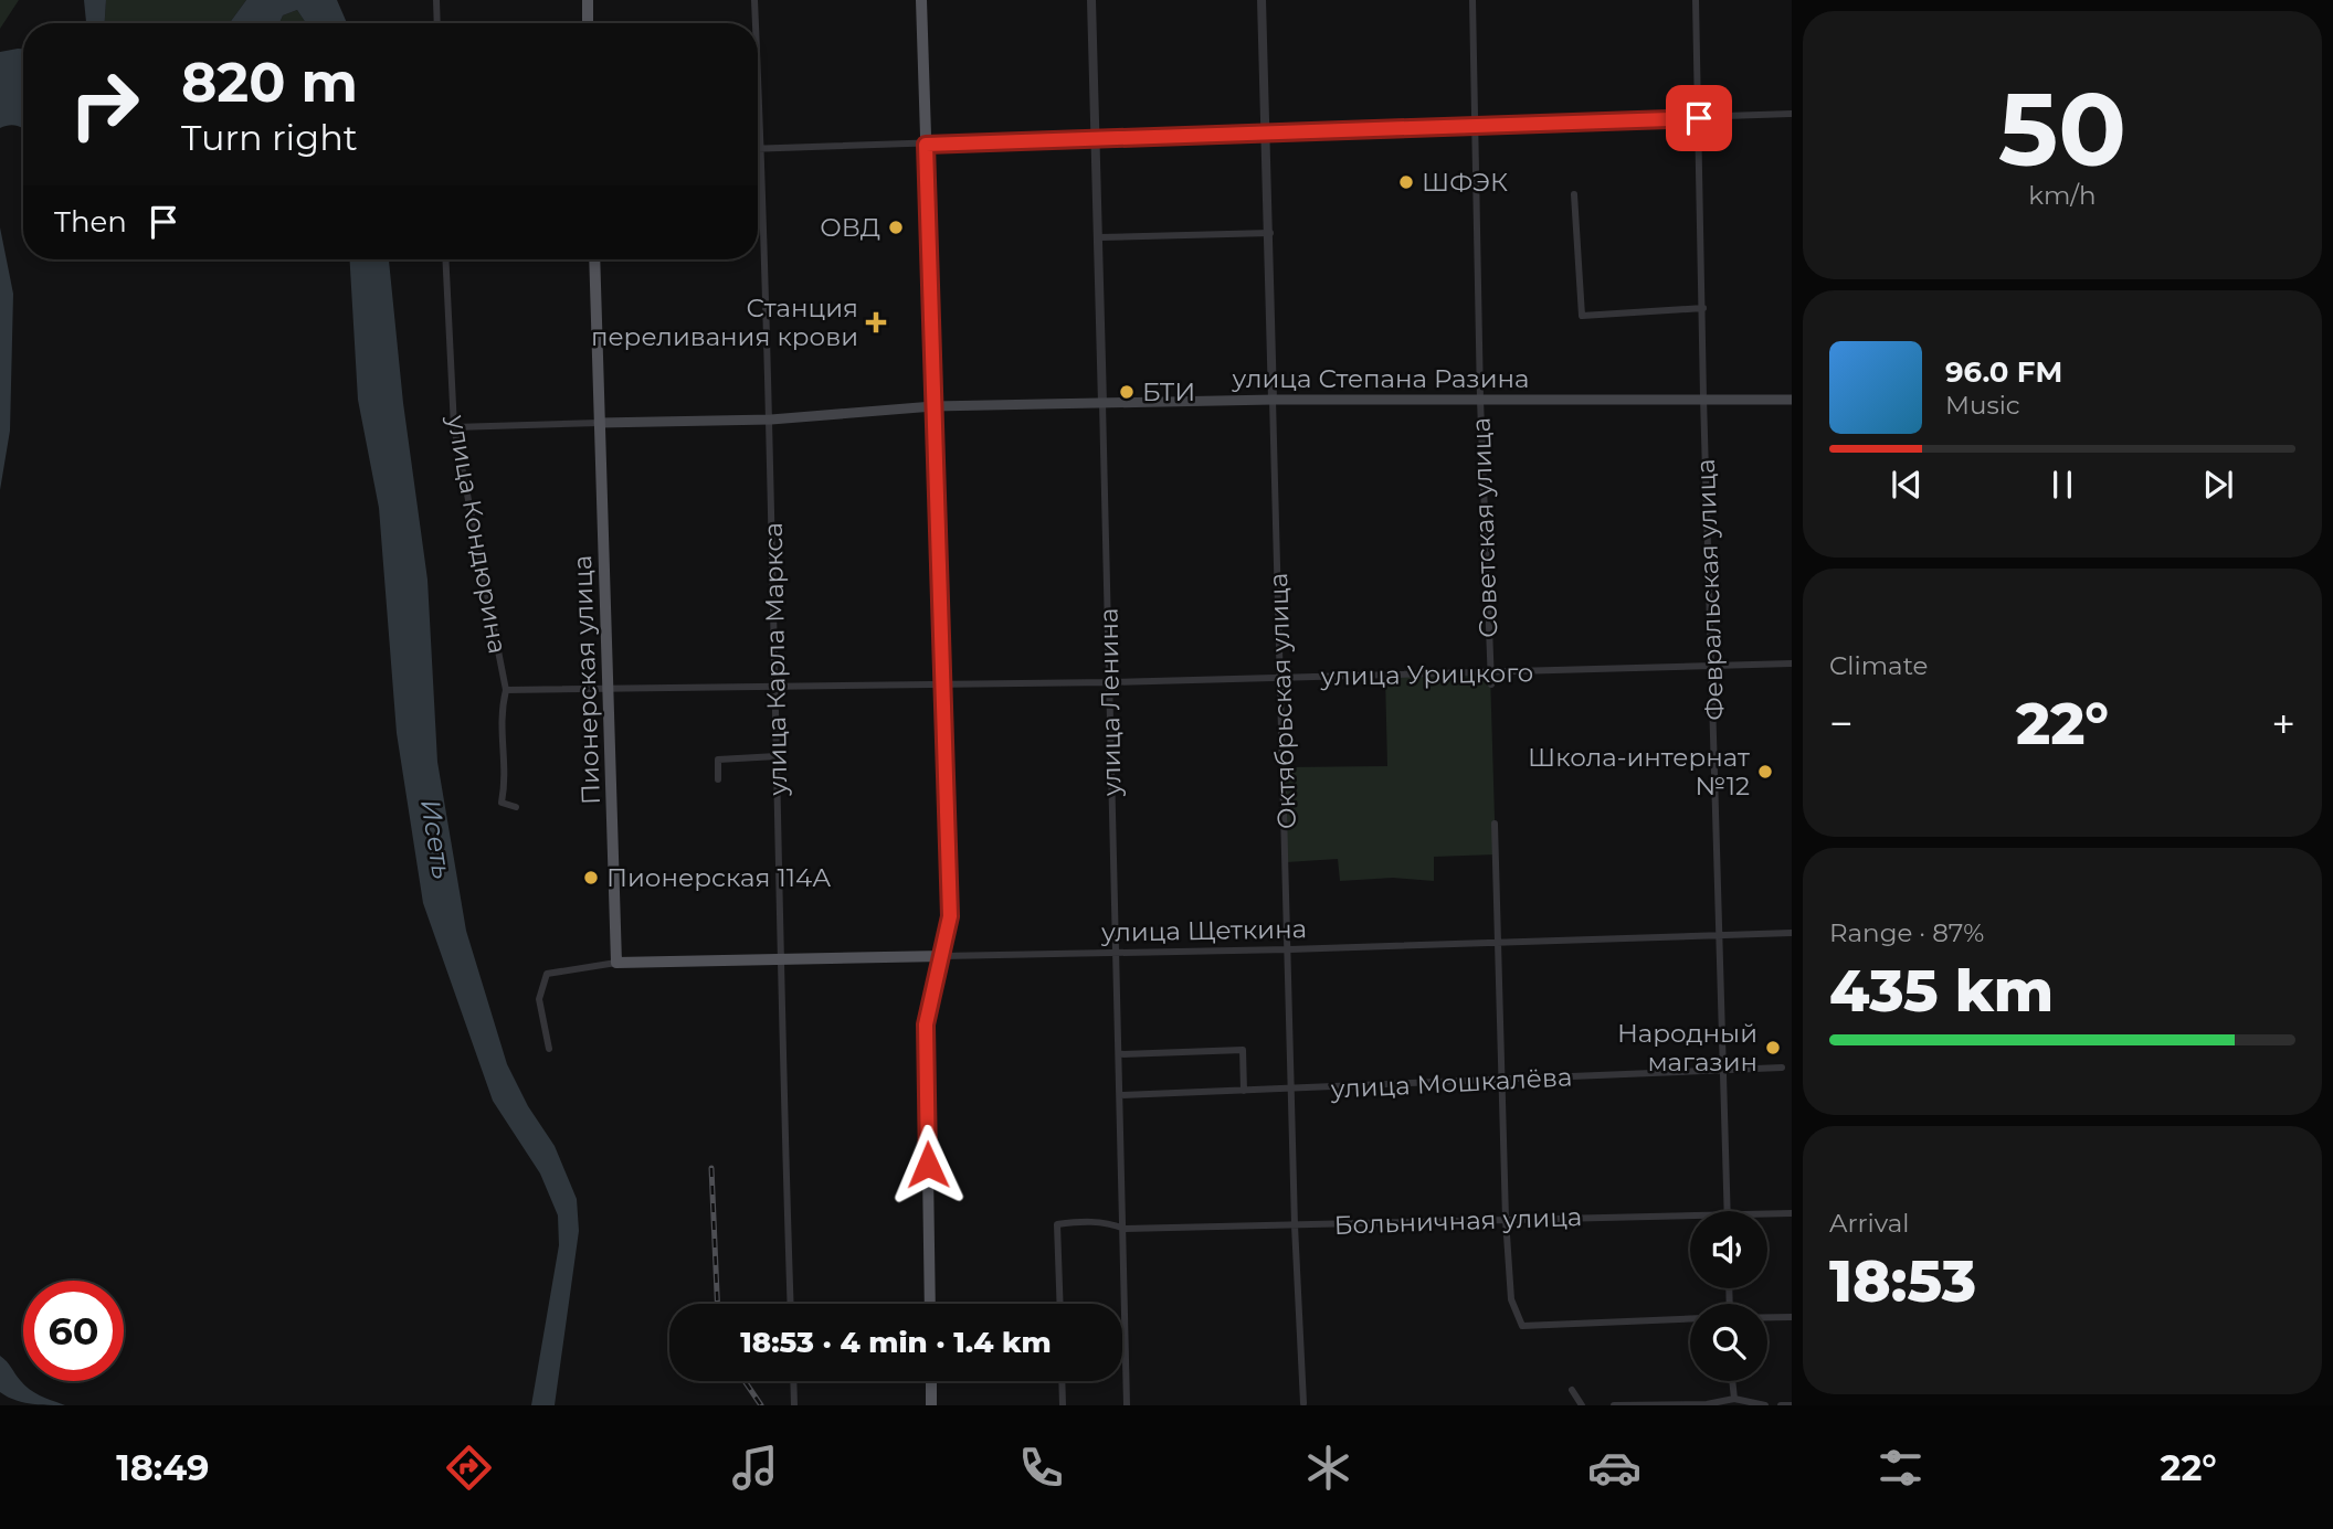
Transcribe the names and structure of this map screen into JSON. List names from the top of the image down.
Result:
{
  "streets": {
    "main road": ["улица Степана Разина", "Пионерская улица", "улица Щеткина"],
    "street": [
      "Советская улица",
      "улица Кондюрина",
      "Февральская улица",
      "улица Карла Маркса",
      "улица Урицкого",
      "Октябрьская улица",
      "улица Ленина",
      "улица Мошкалёва",
      "Больничная улица"
    ]
  },
  "crossings": [
    ["улица Степана Разина", "Советская улица"],
    ["улица Степана Разина", "Февральская улица"],
    ["улица Степана Разина", "улица Карла Маркса"],
    ["улица Степана Разина", "Пионерская улица"],
    ["улица Степана Разина", "Октябрьская улица"],
    ["улица Степана Разина", "улица Ленина"],
    ["Советская улица", "улица Урицкого"],
    ["улица Кондюрина", "улица Урицкого"],
    ["Февральская улица", "улица Урицкого"],
    ["Февральская улица", "улица Щеткина"],
    ["Февральская улица", "улица Мошкалёва"],
    ["улица Карла Маркса", "улица Урицкого"],
    ["улица Карла Маркса", "улица Щеткина"],
    ["улица Урицкого", "Пионерская улица"],
    ["улица Урицкого", "Октябрьская улица"],
    ["улица Урицкого", "улица Ленина"],
    ["Пионерская улица", "улица Щеткина"],
    ["Октябрьская улица", "улица Щеткина"],
    ["Октябрьская улица", "улица Мошкалёва"],
    ["Октябрьская улица", "Больничная улица"],
    ["улица Ленина", "улица Щеткина"],
    ["улица Ленина", "улица Мошкалёва"],
    ["улица Ленина", "Больничная улица"]
  ],
  "water": ["Исеть"],
  "places": {
    "other": [
      "ШФЭК",
      "ОВД",
      "БТИ",
      "Школа-интернат №12",
      "Пионерская 114А",
      "Народный магазин"
    ],
    "health": ["Станция переливания крови"]
  },
  "page": {
    "tile": [
      ["50", "km/h"],
      "Climate",
      ["Range · 87%", "435 km"],
      ["Arrival", "18:53"]
    ],
    "turn": ["820 m", "Turn right"],
    "then": "Then",
    "song": ["96.0 FM", "Music"],
    "heat": ["−", "22°", "+"],
    "limit": "60",
    "trip": "18:53 · 4 min · 1.4 km",
    "tabs": ["18:49", "22°"]
  }
}
